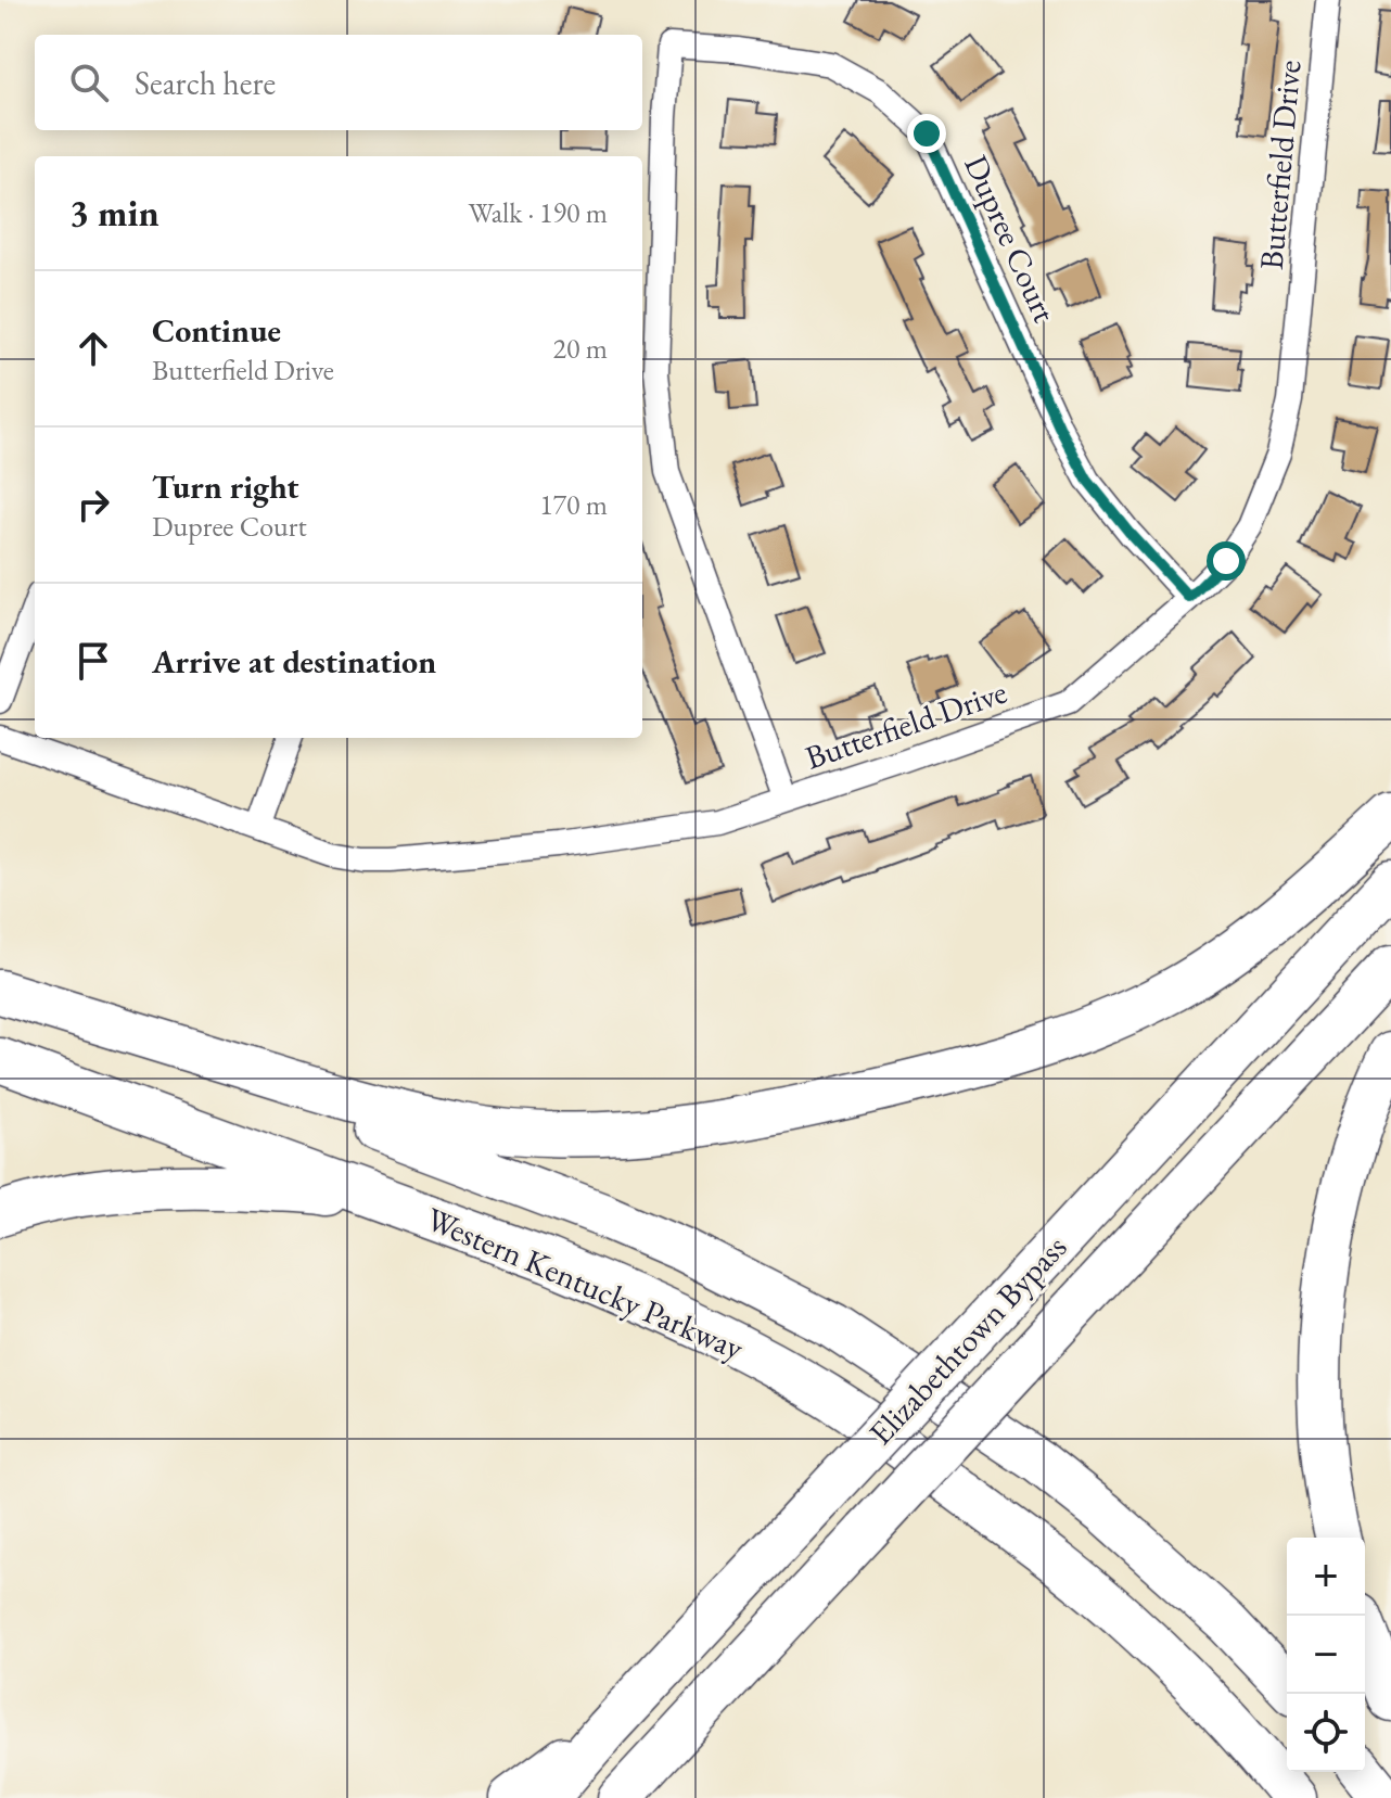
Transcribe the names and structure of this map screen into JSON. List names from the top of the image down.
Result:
{
  "streets": {
    "highway": ["Western Kentucky Parkway", "Elizabethtown Bypass"],
    "street": ["Butterfield Drive", "Dupree Court"]
  },
  "crossings": [
    ["Butterfield Drive", "Dupree Court"]
  ],
  "page": {
    "search": "Search here",
    "heading": ["3 min", "Walk · 190 m"],
    "list": [
      ["Continue", "Butterfield Drive", "20 m"],
      ["Turn right", "Dupree Court", "170 m"],
      "Arrive at destination"
    ],
    "map_buttons": ["+", "−"]
  }
}
